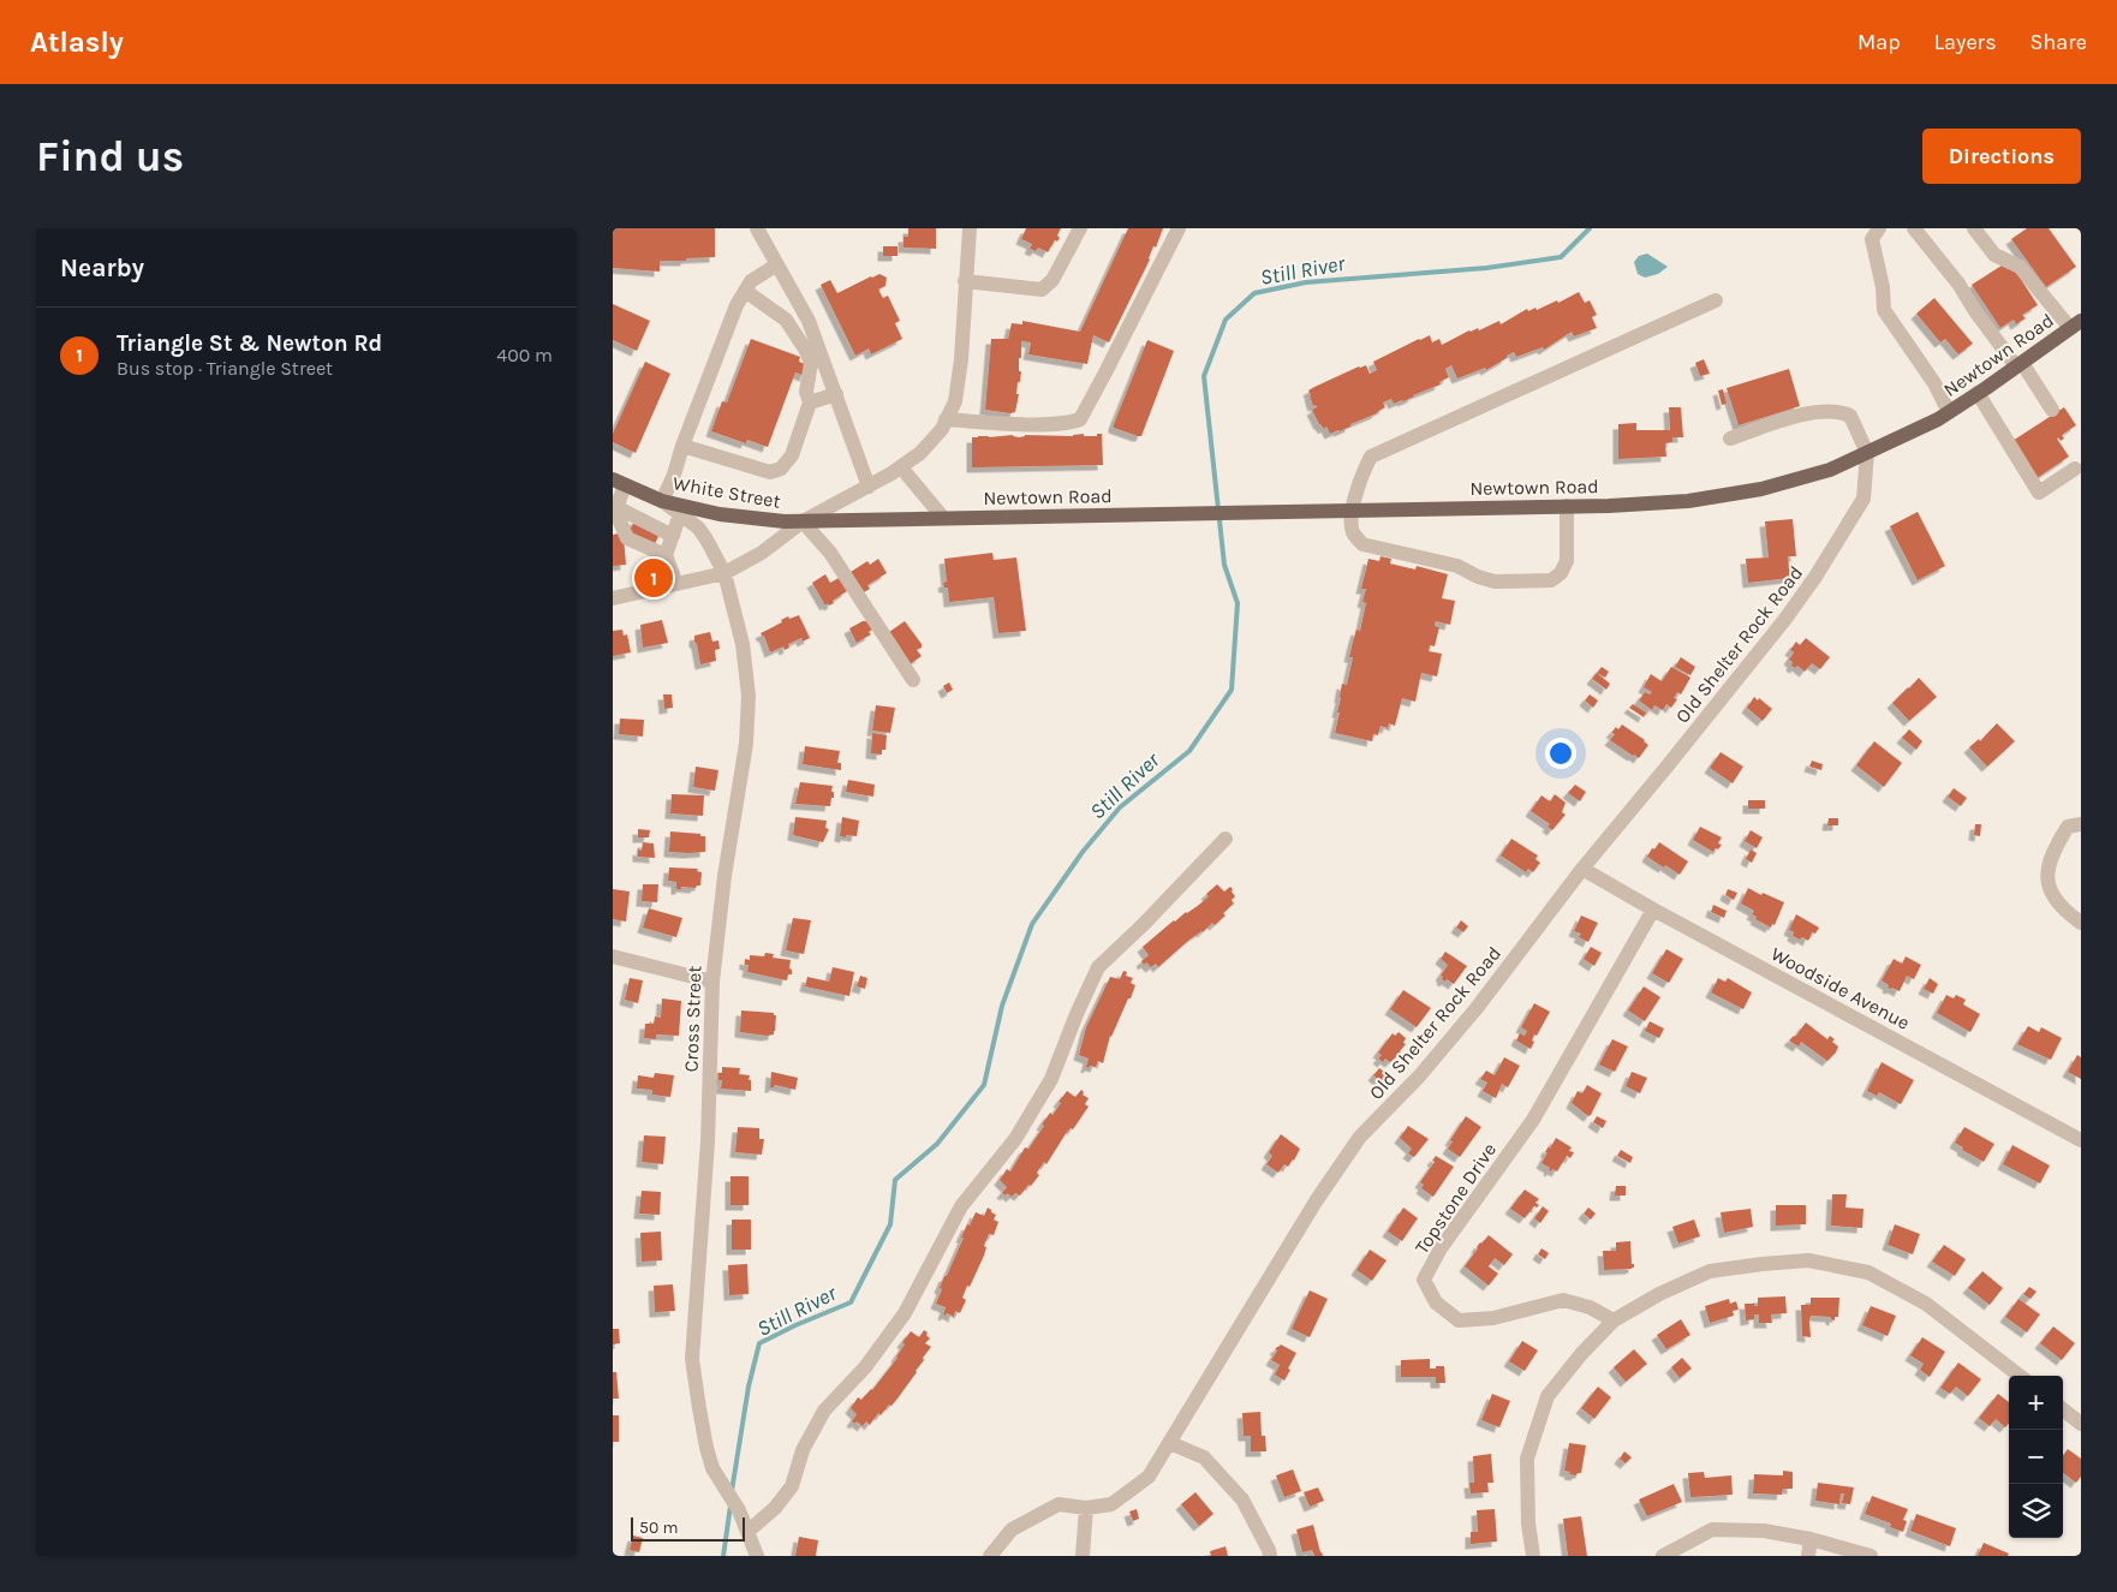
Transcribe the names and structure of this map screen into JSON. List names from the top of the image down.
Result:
{
  "streets": {
    "main road": ["Newtown Road", "White Street"],
    "street": [
      "Old Shelter Rock Road",
      "Woodside Avenue",
      "Cross Street",
      "Topstone Drive"
    ]
  },
  "crossings": [
    ["Newtown Road", "White Street"],
    ["Newtown Road", "Old Shelter Rock Road"],
    ["White Street", "Cross Street"],
    ["Old Shelter Rock Road", "Woodside Avenue"],
    ["Woodside Avenue", "Topstone Drive"]
  ],
  "water": ["Still River"],
  "scale_bar": "50 m",
  "page": {
    "header": "Atlasly",
    "nav": ["Map", "Layers", "Share"],
    "buttons": "Directions",
    "title": "Find us",
    "heading": "Nearby",
    "list": [
      {
        "mark": "1",
        "name": "Triangle St & Newton Rd",
        "note": "Bus stop · Triangle Street",
        "value": "400 m"
      }
    ],
    "pins": "1",
    "map_buttons": ["+", "−"],
    "scale": "50 m"
  }
}
